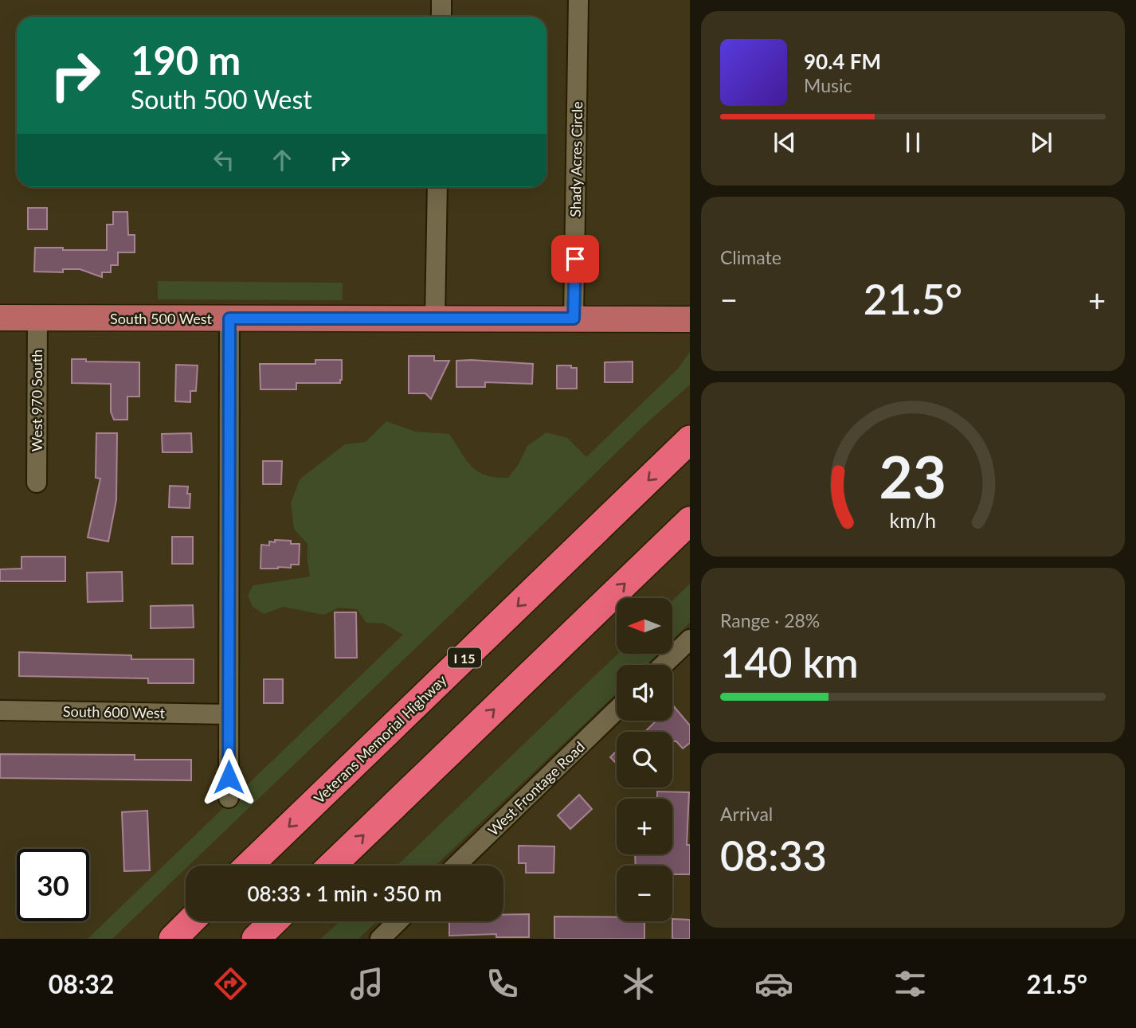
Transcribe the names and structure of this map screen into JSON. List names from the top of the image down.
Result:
{
  "streets": {
    "highway": ["I 15", "Veterans Memorial Highway"],
    "main road": ["South 500 West"],
    "street": [
      "Shady Acres Circle",
      "West 970 South",
      "South 600 West",
      "West Frontage Road"
    ]
  },
  "crossings": [
    ["Shady Acres Circle", "South 500 West"],
    ["South 500 West", "West 970 South"]
  ],
  "north": "left",
  "page": {
    "turn": ["190 m", "South 500 West"],
    "song": ["90.4 FM", "Music"],
    "tile": [
      "Climate",
      ["Range · 28%", "140 km"],
      ["Arrival", "08:33"]
    ],
    "heat": ["−", "21.5°", "+"],
    "map_buttons": ["+", "−"],
    "limit": "30",
    "trip": "08:33 · 1 min · 350 m",
    "tabs": ["08:32", "21.5°"],
    "gauge": ["23", "km/h"]
  }
}
